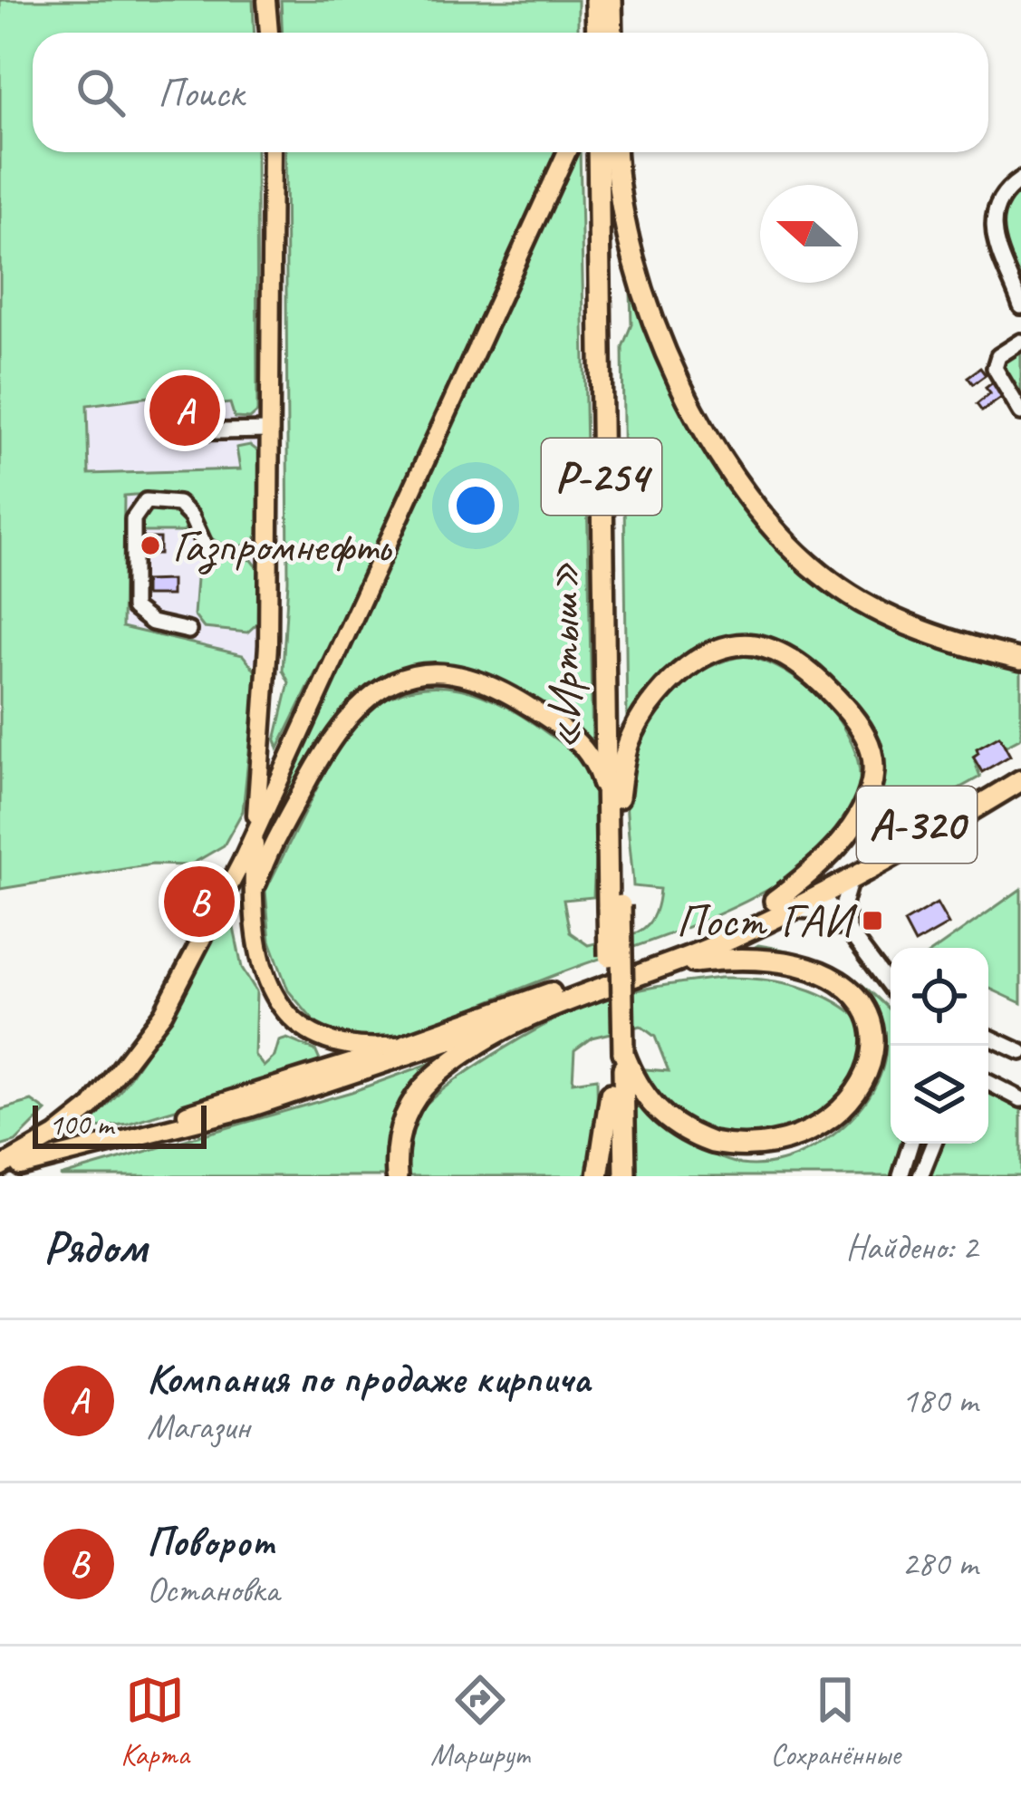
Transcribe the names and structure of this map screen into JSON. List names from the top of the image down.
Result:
{
  "streets": {
    "highway": ["Р-254", "«Иртыш»", "А-320"]
  },
  "crossings": [
    ["Р-254", "«Иртыш»"]
  ],
  "places": {
    "other": ["Газпромнефть"],
    "transit": ["Пост ГАИ"]
  },
  "scale_bar": "100 m",
  "north": "left",
  "page": {
    "search": "Поиск",
    "pins": ["A", "B"],
    "scale": "100 m",
    "heading": ["Рядом", "Найдено: 2"],
    "list": [
      {
        "mark": "A",
        "name": "Компания по продаже кирпича",
        "note": "Магазин",
        "value": "180 m"
      },
      {
        "mark": "B",
        "name": "Поворот",
        "note": "Остановка",
        "value": "280 m"
      }
    ],
    "nav": ["Карта", "Маршрут", "Сохранённые"]
  }
}
